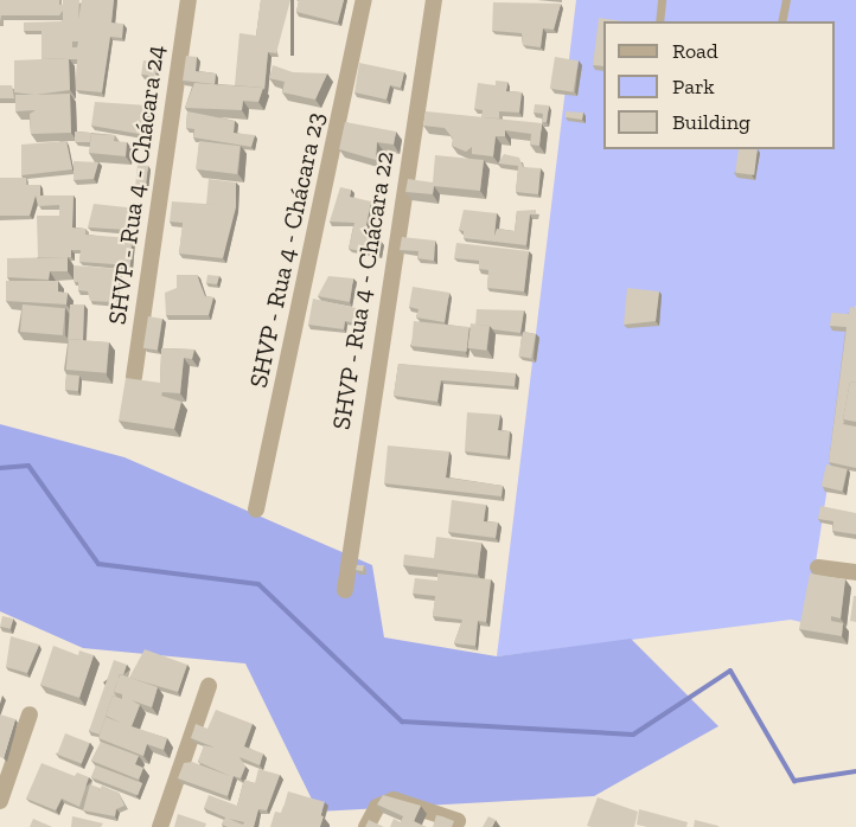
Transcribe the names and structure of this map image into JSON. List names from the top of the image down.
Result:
{
  "streets": {
    "street": ["SHVP - Rua 4 - Chácara 24", "SHVP - Rua 4 - Chácara 23", "SHVP - Rua 4 - Chácara 22"]
  },
  "legend": ["Road", "Park", "Building"]
}
